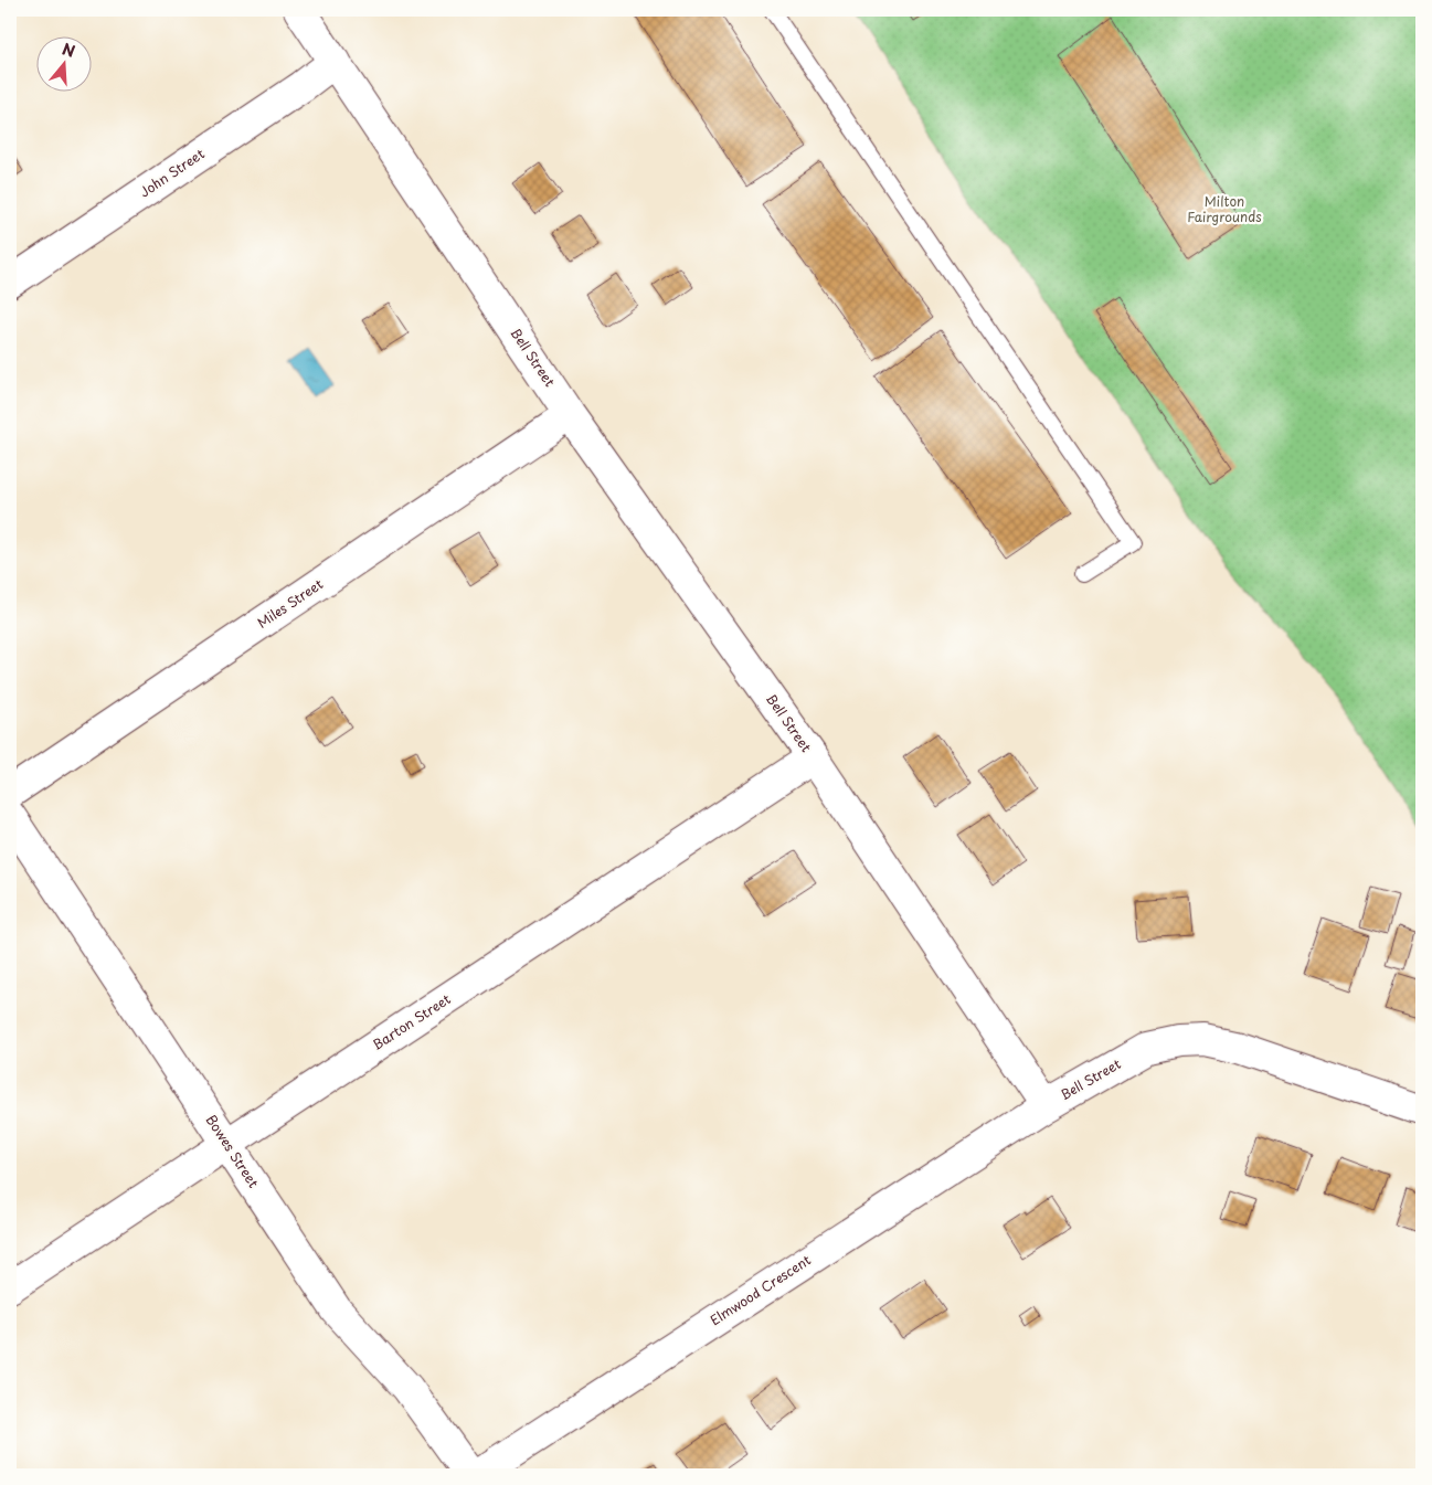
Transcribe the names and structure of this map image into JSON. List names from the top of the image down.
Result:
{
  "streets": {
    "street": [
      "John Street",
      "Bell Street",
      "Miles Street",
      "Barton Street",
      "Bowes Street",
      "Elmwood Crescent"
    ]
  },
  "crossings": [
    ["John Street", "Bell Street"],
    ["Bell Street", "Miles Street"],
    ["Bell Street", "Barton Street"],
    ["Bell Street", "Elmwood Crescent"],
    ["Barton Street", "Bowes Street"]
  ],
  "parks": ["Milton Fairgrounds"],
  "north": "top"
}
